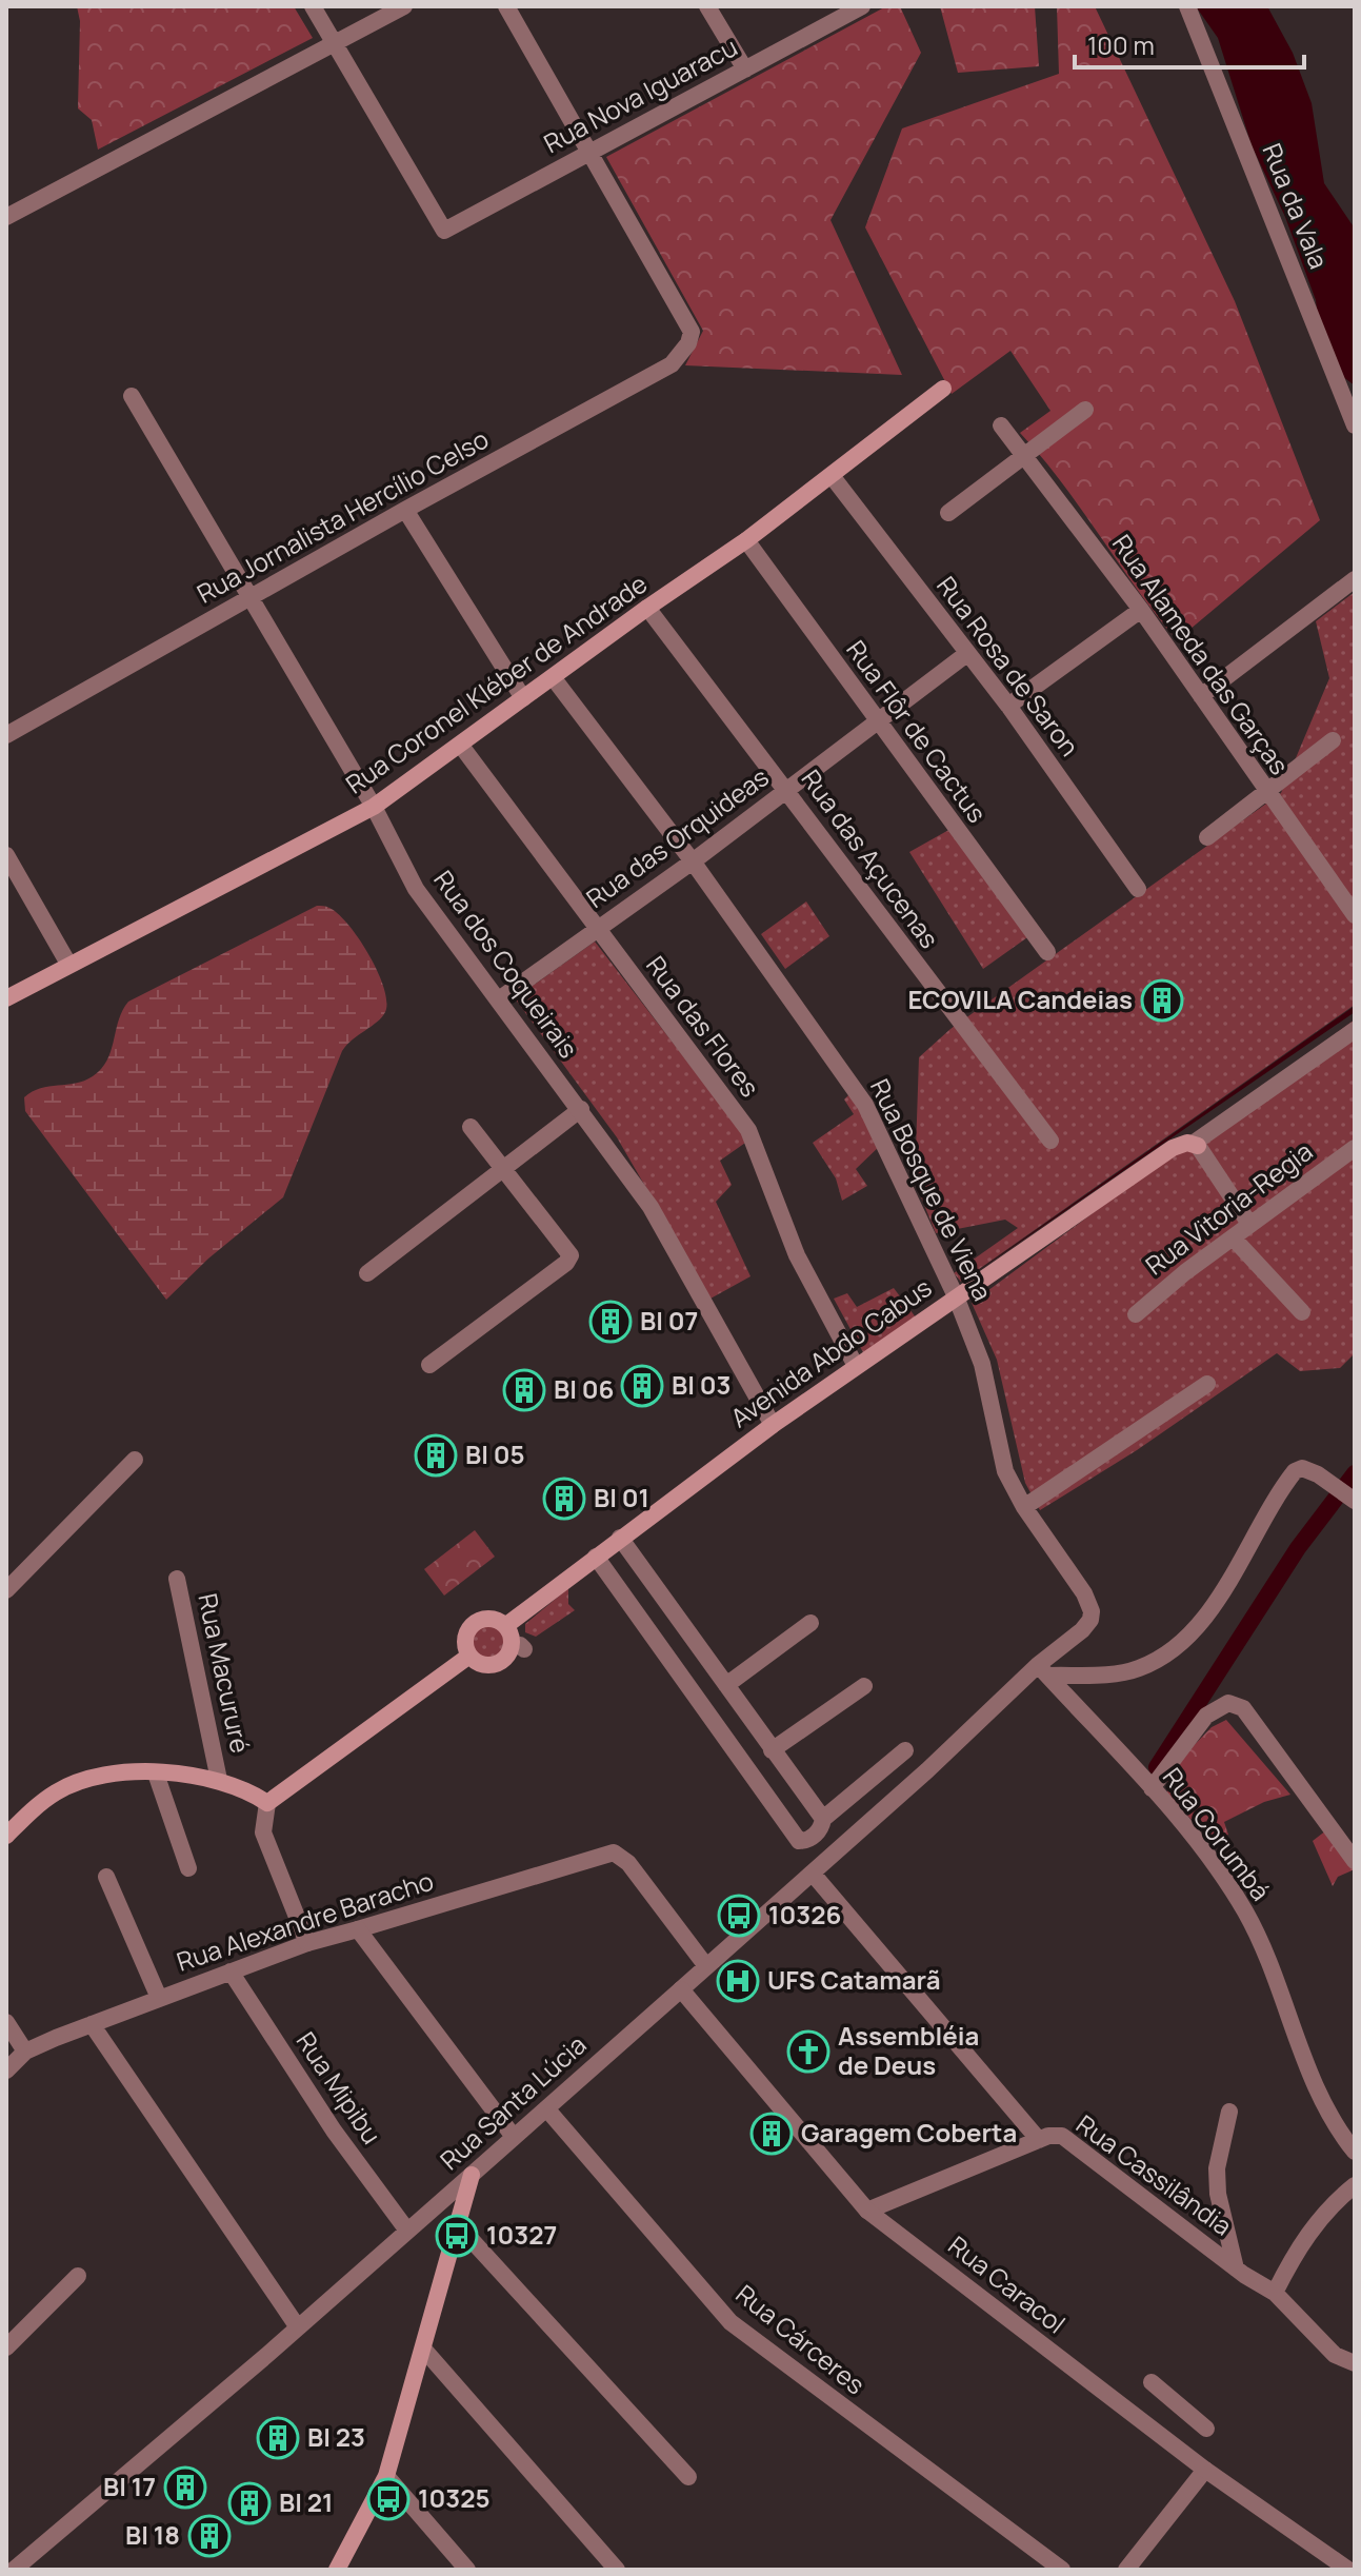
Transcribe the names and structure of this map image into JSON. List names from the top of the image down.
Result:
{
  "streets": {
    "main road": ["Rua Coronel Kléber de Andrade", "Avenida Abdo Cabus"],
    "street": [
      "Rua Nova Iguaracu",
      "Rua da Vala",
      "Rua Jornalista Hercílio Celso",
      "Rua Alameda das Garças",
      "Rua Rosa de Saron",
      "Rua Flôr de Cactus",
      "Rua das Orquideas",
      "Rua das Açucenas",
      "Rua dos Coqueirais",
      "Rua das Flores",
      "Rua Bosque de Viena",
      "Rua Vitoria-Regia",
      "Rua Macururé",
      "Rua Corumbá",
      "Rua Alexandre Baracho",
      "Rua Mipibu",
      "Rua Santa Lúcia",
      "Rua Cassilândia",
      "Rua Caracol",
      "Rua Cárceres"
    ]
  },
  "crossings": [
    ["Rua Nova Iguaracu", "Rua Jornalista Hercílio Celso"],
    ["Rua Jornalista Hercílio Celso", "Rua dos Coqueirais"],
    ["Rua Rosa de Saron", "Rua Coronel Kléber de Andrade"],
    ["Rua Rosa de Saron", "Rua das Orquideas"],
    ["Rua Coronel Kléber de Andrade", "Rua Flôr de Cactus"],
    ["Rua Coronel Kléber de Andrade", "Rua das Açucenas"],
    ["Rua Coronel Kléber de Andrade", "Rua dos Coqueirais"],
    ["Rua Coronel Kléber de Andrade", "Rua das Flores"],
    ["Rua Coronel Kléber de Andrade", "Rua Bosque de Viena"],
    ["Rua Flôr de Cactus", "Rua das Orquideas"],
    ["Rua das Orquideas", "Rua das Açucenas"],
    ["Rua das Orquideas", "Rua dos Coqueirais"],
    ["Rua das Orquideas", "Rua das Flores"],
    ["Rua das Orquideas", "Rua Bosque de Viena"],
    ["Rua dos Coqueirais", "Avenida Abdo Cabus"],
    ["Rua das Flores", "Avenida Abdo Cabus"],
    ["Rua Bosque de Viena", "Avenida Abdo Cabus"],
    ["Rua Bosque de Viena", "Rua Corumbá"],
    ["Rua Bosque de Viena", "Rua Santa Lúcia"],
    ["Rua Corumbá", "Rua Santa Lúcia"],
    ["Rua Alexandre Baracho", "Rua Mipibu"],
    ["Rua Alexandre Baracho", "Rua Santa Lúcia"],
    ["Rua Mipibu", "Rua Santa Lúcia"],
    ["Rua Santa Lúcia", "Rua Cassilândia"],
    ["Rua Santa Lúcia", "Rua Caracol"],
    ["Rua Santa Lúcia", "Rua Cárceres"],
    ["Rua Cassilândia", "Rua Caracol"]
  ],
  "places": {
    "building": [
      "ECOVILA Candeias",
      "Bl 07",
      "Bl 03",
      "Bl 06",
      "Bl 05",
      "Bl 01",
      "Garagem Coberta",
      "Bl 23",
      "Bl 17",
      "Bl 21",
      "Bl 18"
    ],
    "bus stop": ["10326", "10327", "10325"],
    "hospital": ["UFS Catamarã"],
    "church": ["Assembléia de Deus"]
  },
  "scale_bar": "100 m"
}
